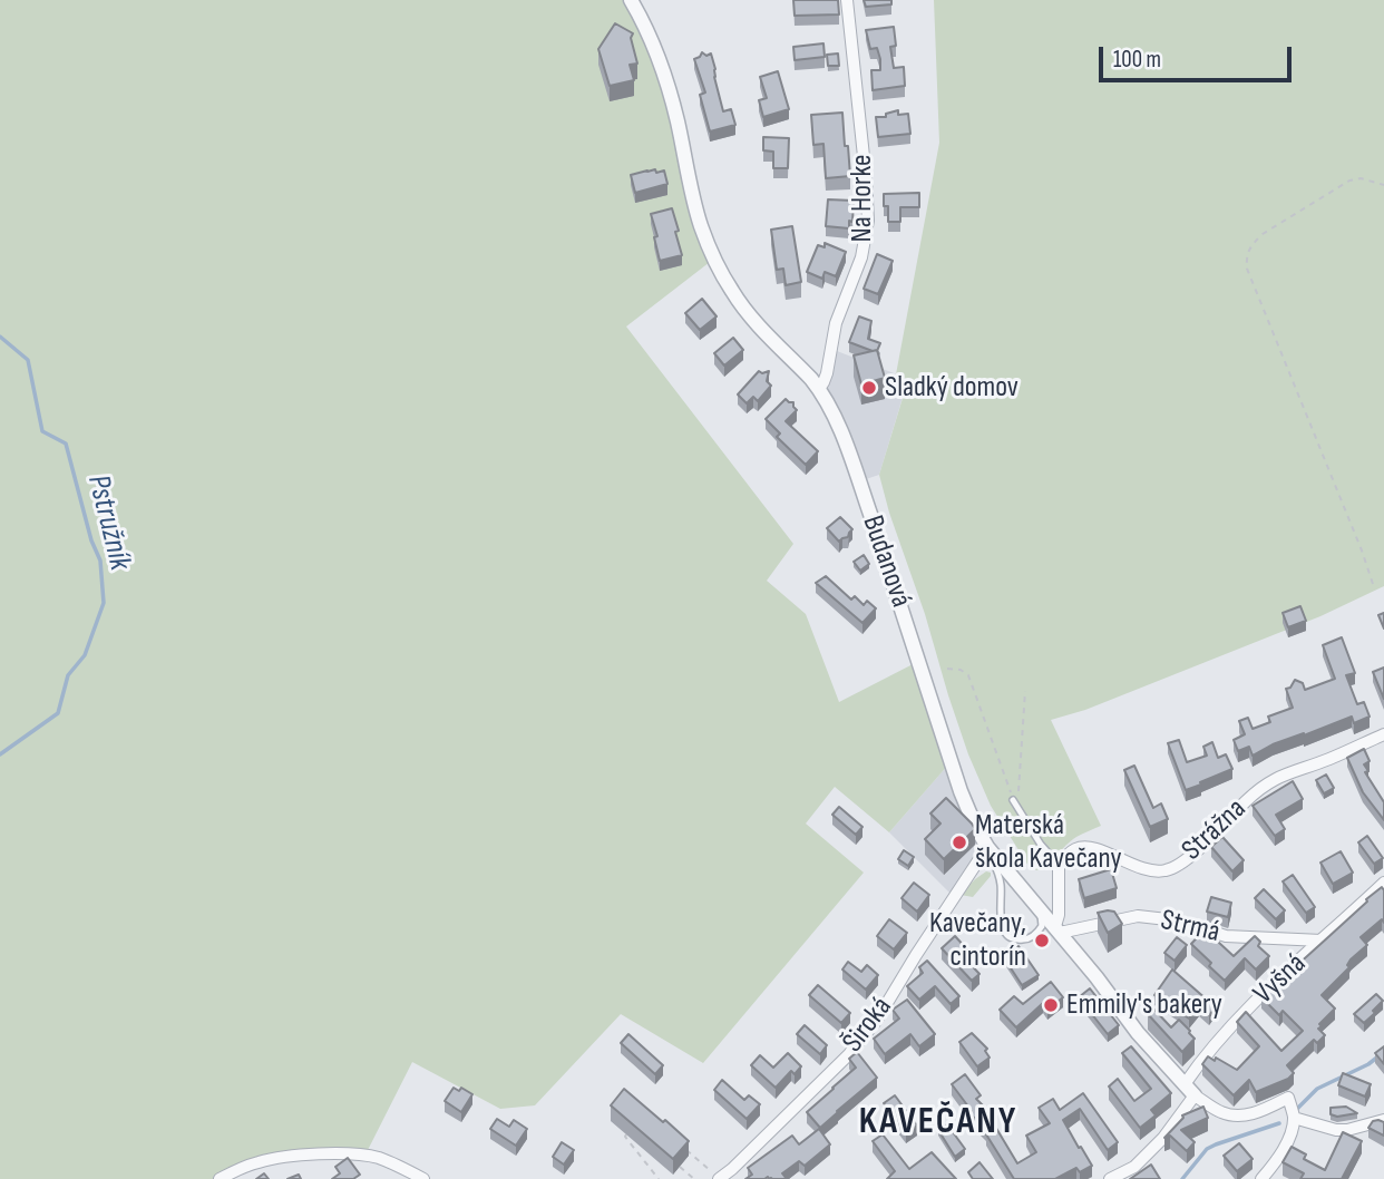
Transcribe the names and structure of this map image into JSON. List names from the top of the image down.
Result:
{
  "streets": {
    "street": [
      "Na Horke",
      "Budanová",
      "Strážna",
      "Strmá",
      "Vyšná",
      "Široká"
    ]
  },
  "crossings": [
    ["Na Horke", "Budanová"],
    ["Budanová", "Strmá"],
    ["Budanová", "Vyšná"],
    ["Budanová", "Široká"],
    ["Strmá", "Vyšná"]
  ],
  "districts": ["KAVEČANY"],
  "water": ["Pstružník"],
  "places": [
    "Sladký domov",
    "Materská škola Kavečany",
    "Kavečany, cintorín",
    "Emmily's bakery"
  ],
  "scale_bar": "100 m"
}
